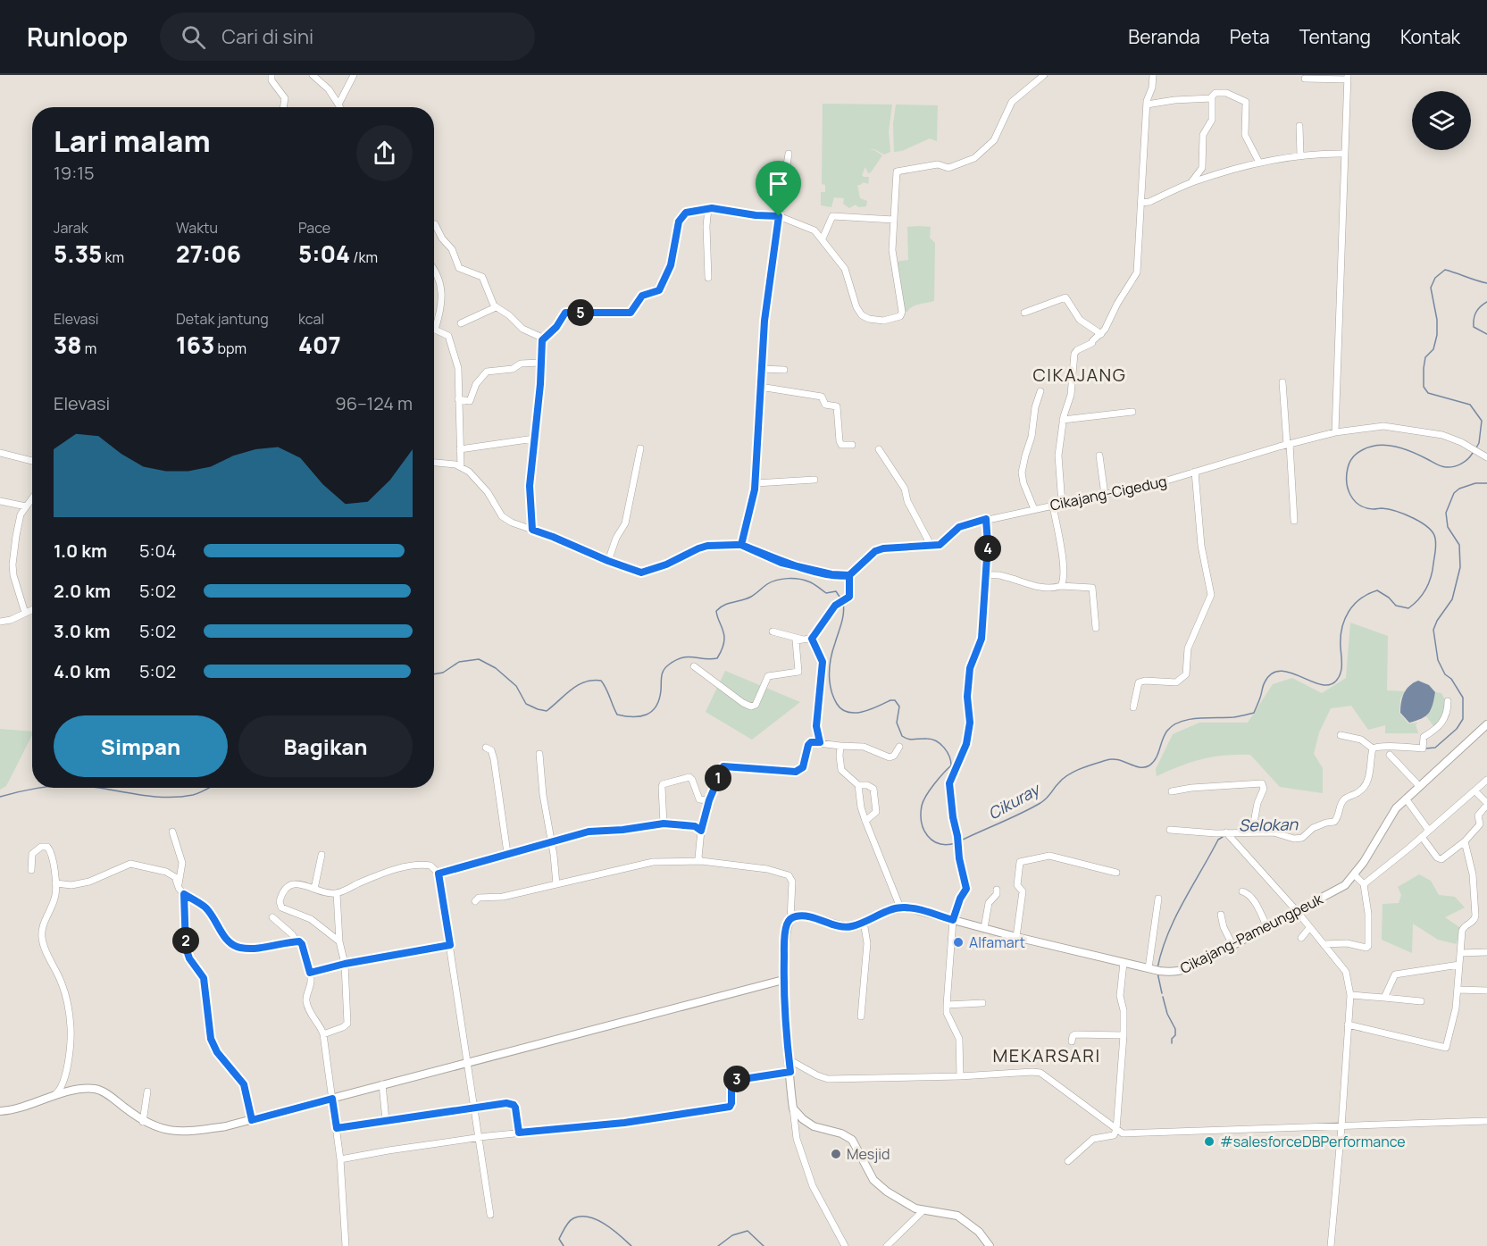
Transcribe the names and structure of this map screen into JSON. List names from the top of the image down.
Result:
{
  "streets": {
    "main road": ["Cikajang-Pameungpeuk"],
    "street": ["Cikajang-Cigedug"]
  },
  "districts": ["CIKAJANG", "MEKARSARI"],
  "water": ["Cikuray", "Selokan"],
  "places": ["Alfamart", "#salesforceDBPerformance", "Mesjid"],
  "page": {
    "header": "Runloop",
    "search": "Cari di sini",
    "nav": [
      "Beranda",
      "Peta",
      "Tentang",
      "Kontak"
    ],
    "heading": ["Lari malam", "19:15"],
    "stats": [
      ["Jarak", "5.35 km"],
      ["Waktu", "27:06"],
      ["Pace", "5:04 /km"],
      ["Elevasi", "38 m"],
      ["Detak jantung", "163 bpm"],
      ["kcal", "407"]
    ],
    "pins": [
      "5",
      "4",
      "1",
      "2",
      "3"
    ],
    "chart": ["Elevasi", "96–124 m"],
    "list": [
      {
        "name": "1.0 km",
        "note": "5:04"
      },
      {
        "name": "2.0 km",
        "note": "5:02"
      },
      {
        "name": "3.0 km",
        "note": "5:02"
      },
      {
        "name": "4.0 km",
        "note": "5:02"
      }
    ],
    "buttons": ["Simpan", "Bagikan"]
  }
}
